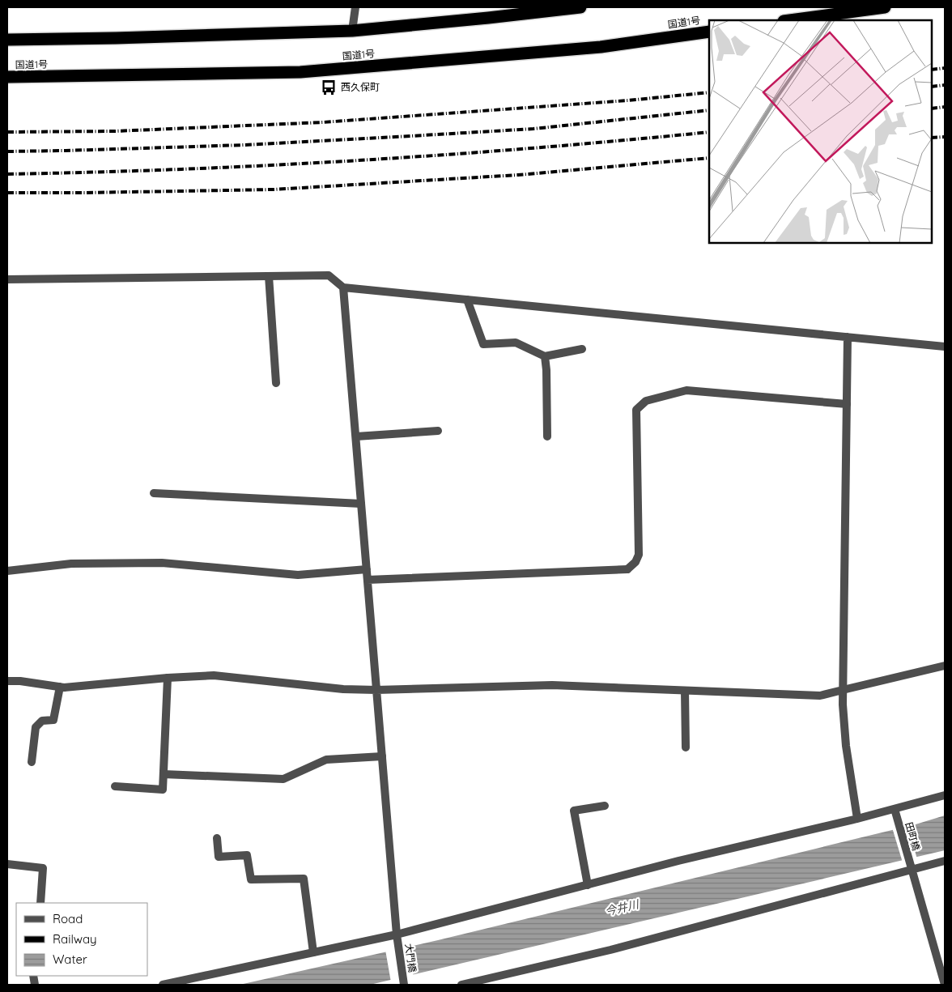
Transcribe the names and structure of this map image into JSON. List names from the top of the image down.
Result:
{
  "streets": {
    "highway": ["国道1号"],
    "street": ["田町橋", "大門橋"]
  },
  "water": ["今井川"],
  "places": {
    "bus stop": ["西久保町"]
  },
  "legend": ["Road", "Railway", "Water"]
}
